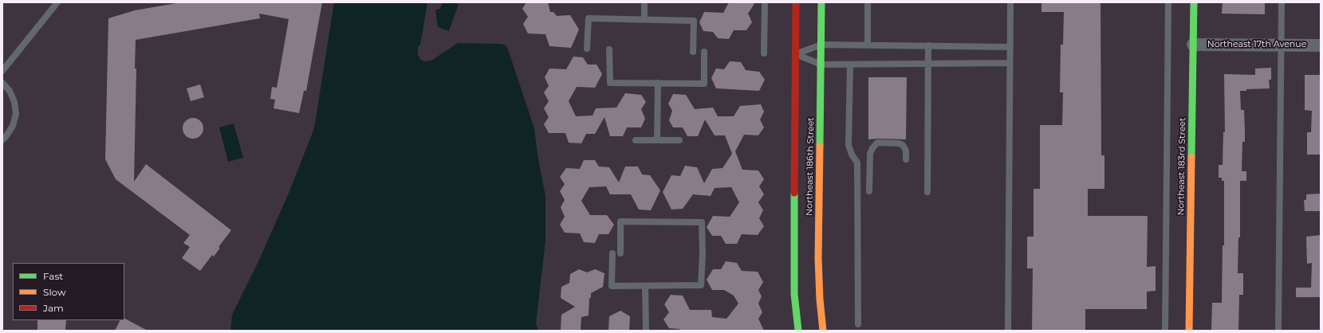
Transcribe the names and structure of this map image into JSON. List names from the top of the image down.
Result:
{
  "streets": {
    "main road": ["Northeast 186th Street", "Northeast 183rd Street"],
    "street": ["Northeast 17th Avenue"]
  },
  "crossings": [
    ["Northeast 17th Avenue", "Northeast 183rd Street"]
  ],
  "legend": ["Fast", "Slow", "Jam"]
}
